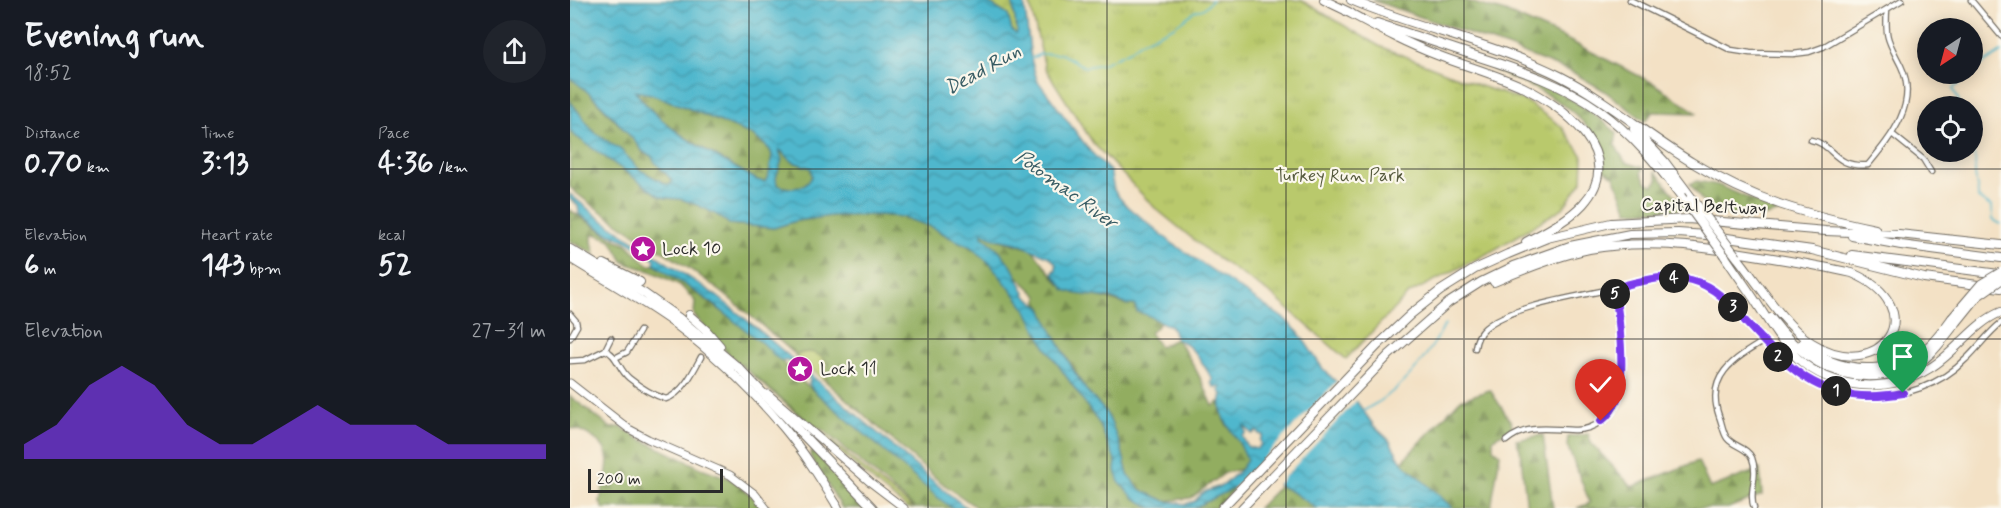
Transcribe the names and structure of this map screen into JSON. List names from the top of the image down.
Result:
{
  "streets": {
    "highway": ["Capital Beltway"]
  },
  "water": ["Dead Run", "Potomac River"],
  "parks": ["Turkey Run Park"],
  "places": {
    "place": ["Lock 10", "Lock 11"]
  },
  "scale_bar": "200 m",
  "north": "bottom left",
  "page": {
    "heading": ["Evening run", "18:52"],
    "stats": [
      ["Distance", "0.70 km"],
      ["Time", "3:13"],
      ["Pace", "4:36 /km"],
      ["Elevation", "6 m"],
      ["Heart rate", "143 bpm"],
      ["kcal", "52"]
    ],
    "pins": [
      "4",
      "5",
      "3",
      "2",
      "1"
    ],
    "chart": ["Elevation", "27–31 m"],
    "scale": "200 m"
  }
}
